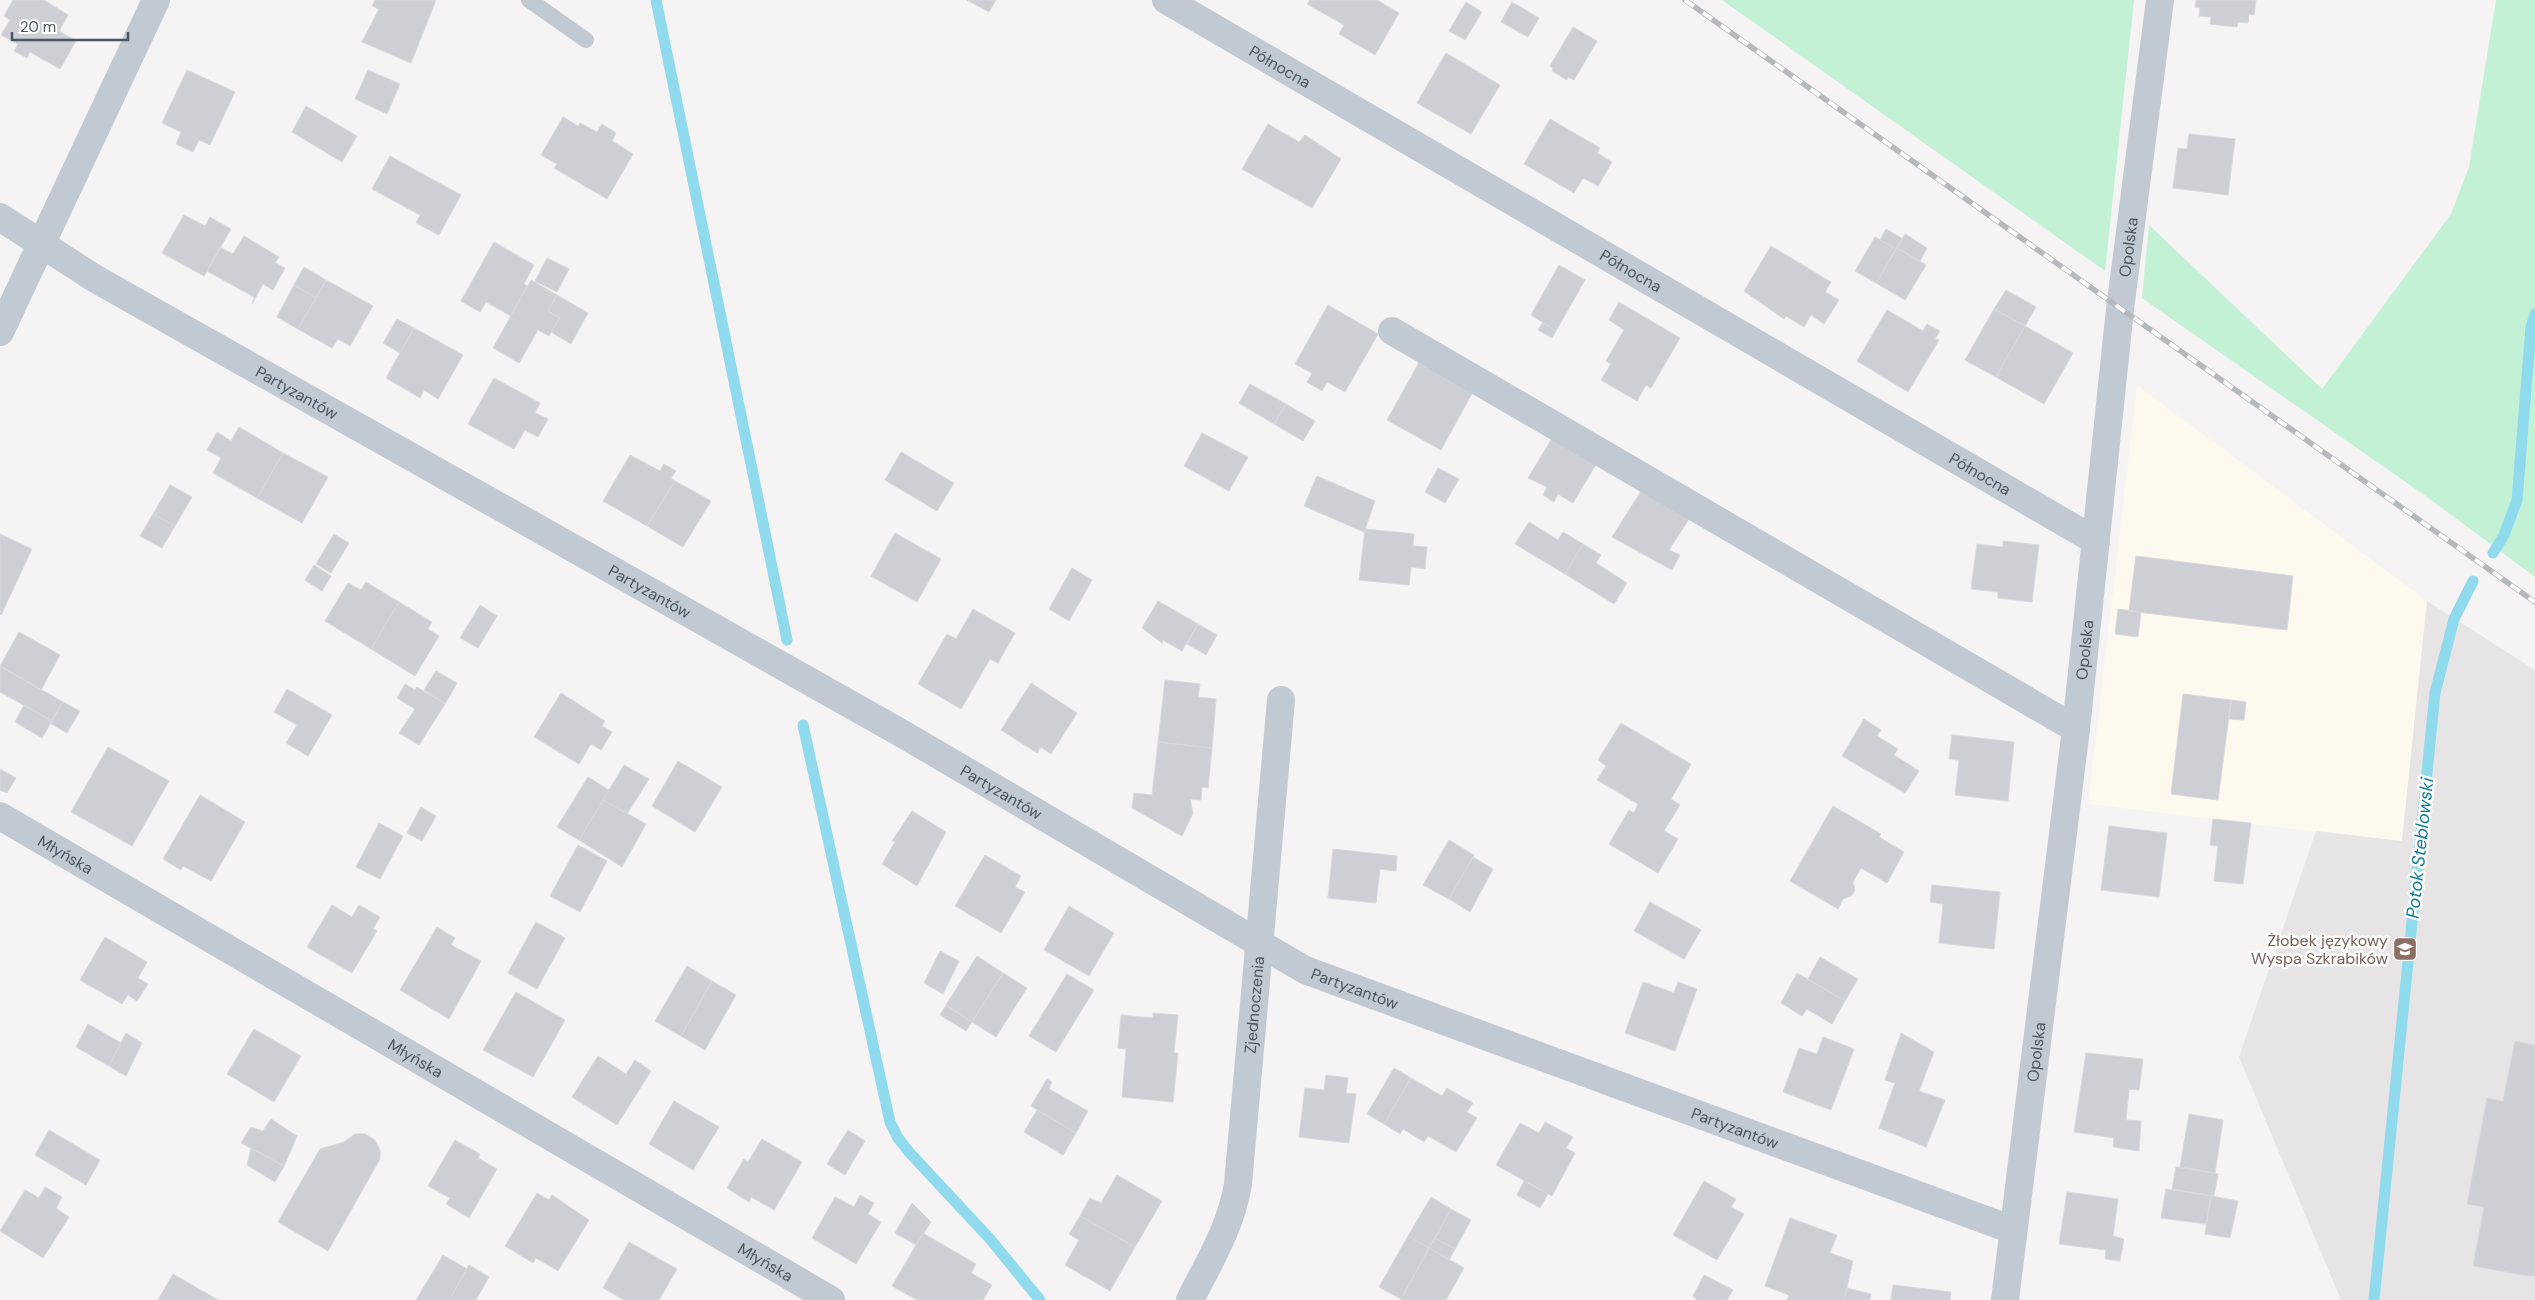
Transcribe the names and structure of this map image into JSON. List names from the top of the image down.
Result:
{
  "streets": {
    "street": [
      "Północna",
      "Opolska",
      "Partyzantów",
      "Młyńska",
      "Zjednoczenia"
    ]
  },
  "crossings": [
    ["Północna", "Opolska"],
    ["Opolska", "Partyzantów"],
    ["Partyzantów", "Zjednoczenia"]
  ],
  "water": ["Potok Steblowski"],
  "places": {
    "school or university": ["Żłobek językowy Wyspa Szkrabików"]
  },
  "scale_bar": "20 m"
}
